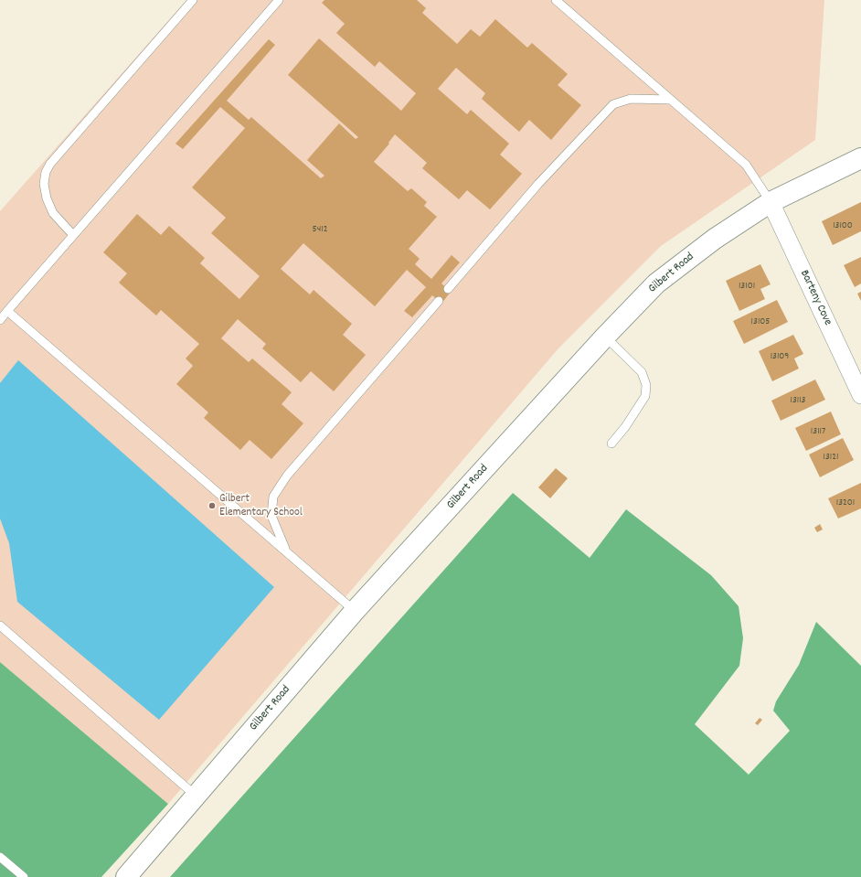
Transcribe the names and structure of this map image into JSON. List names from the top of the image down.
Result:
{
  "streets": {
    "street": ["Gilbert Road", "Barteny Cove"]
  },
  "crossings": [
    ["Gilbert Road", "Barteny Cove"]
  ],
  "places": ["Gilbert Elementary School"],
  "house_numbers": [
    "13100",
    "5412",
    "13101",
    "13105",
    "13109",
    "13113",
    "13117",
    "13121",
    "13201"
  ]
}
